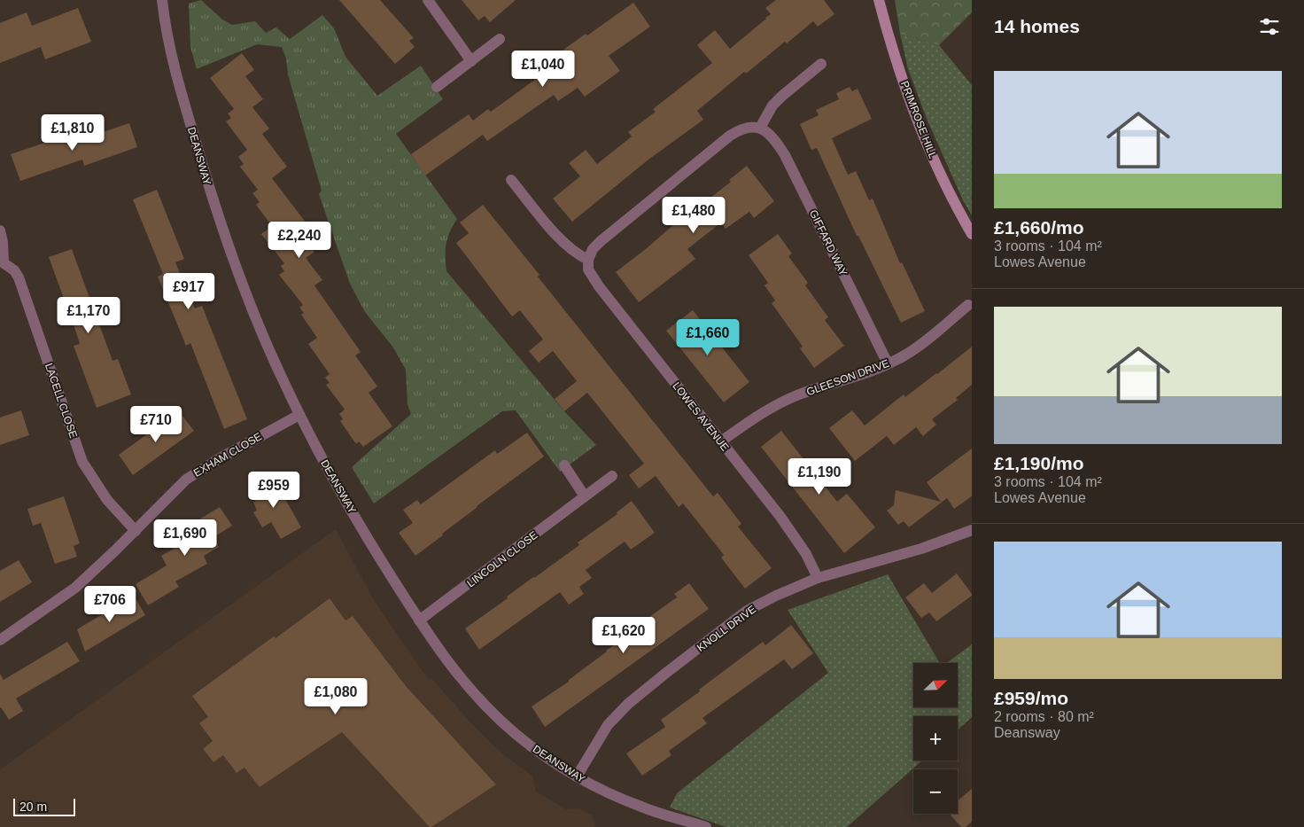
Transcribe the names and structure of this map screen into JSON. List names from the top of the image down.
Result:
{
  "streets": {
    "street": [
      "PRIMROSE HILL",
      "DEANSWAY",
      "GIFFARD WAY",
      "GLEESON DRIVE",
      "LACELL CLOSE",
      "LOWES AVENUE",
      "EXHAM CLOSE",
      "LINCOLN CLOSE",
      "KNOLL DRIVE"
    ]
  },
  "crossings": [
    ["DEANSWAY", "EXHAM CLOSE"],
    ["DEANSWAY", "LINCOLN CLOSE"],
    ["DEANSWAY", "KNOLL DRIVE"],
    ["GIFFARD WAY", "GLEESON DRIVE"],
    ["GLEESON DRIVE", "LOWES AVENUE"],
    ["LACELL CLOSE", "EXHAM CLOSE"],
    ["LOWES AVENUE", "KNOLL DRIVE"]
  ],
  "scale_bar": "20 m",
  "north": "top right",
  "page": {
    "heading": "14 homes",
    "price": [
      "£1,040",
      "£1,810",
      "£1,480",
      "£2,240",
      "£917",
      "£1,170",
      "£1,660",
      "£710",
      "£1,190",
      "£959",
      "£1,690",
      "£706",
      "£1,620",
      "£1,080"
    ],
    "list": [
      {
        "name": "£1,660/mo",
        "note": "3 rooms · 104 m² · Lowes Avenue"
      },
      {
        "name": "£1,190/mo",
        "note": "3 rooms · 104 m² · Lowes Avenue"
      },
      {
        "name": "£959/mo",
        "note": "2 rooms · 80 m² · Deansway"
      }
    ],
    "map_buttons": ["+", "−"],
    "scale": "20 m"
  }
}
